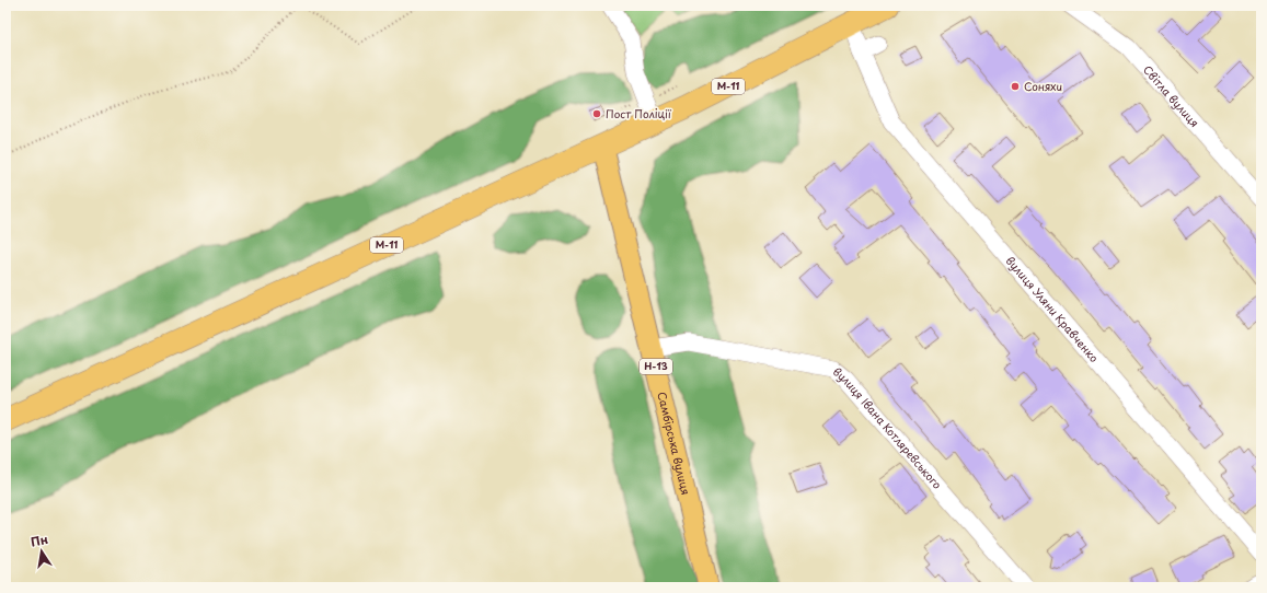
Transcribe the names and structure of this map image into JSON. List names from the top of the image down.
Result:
{
  "streets": {
    "highway": ["М-11"],
    "main road": ["Н-13", "Самбірська вулиця"],
    "street": ["Світла вулиця", "вулиця Уляни Кравченко", "вулиця Івана Котляревського"]
  },
  "crossings": [
    ["М-11", "вулиця Уляни Кравченко"],
    ["М-11", "Самбірська вулиця"],
    ["вулиця Івана Котляревського", "Самбірська вулиця"]
  ],
  "places": ["Соняхи", "Пост Поліції"],
  "north": "top"
}
